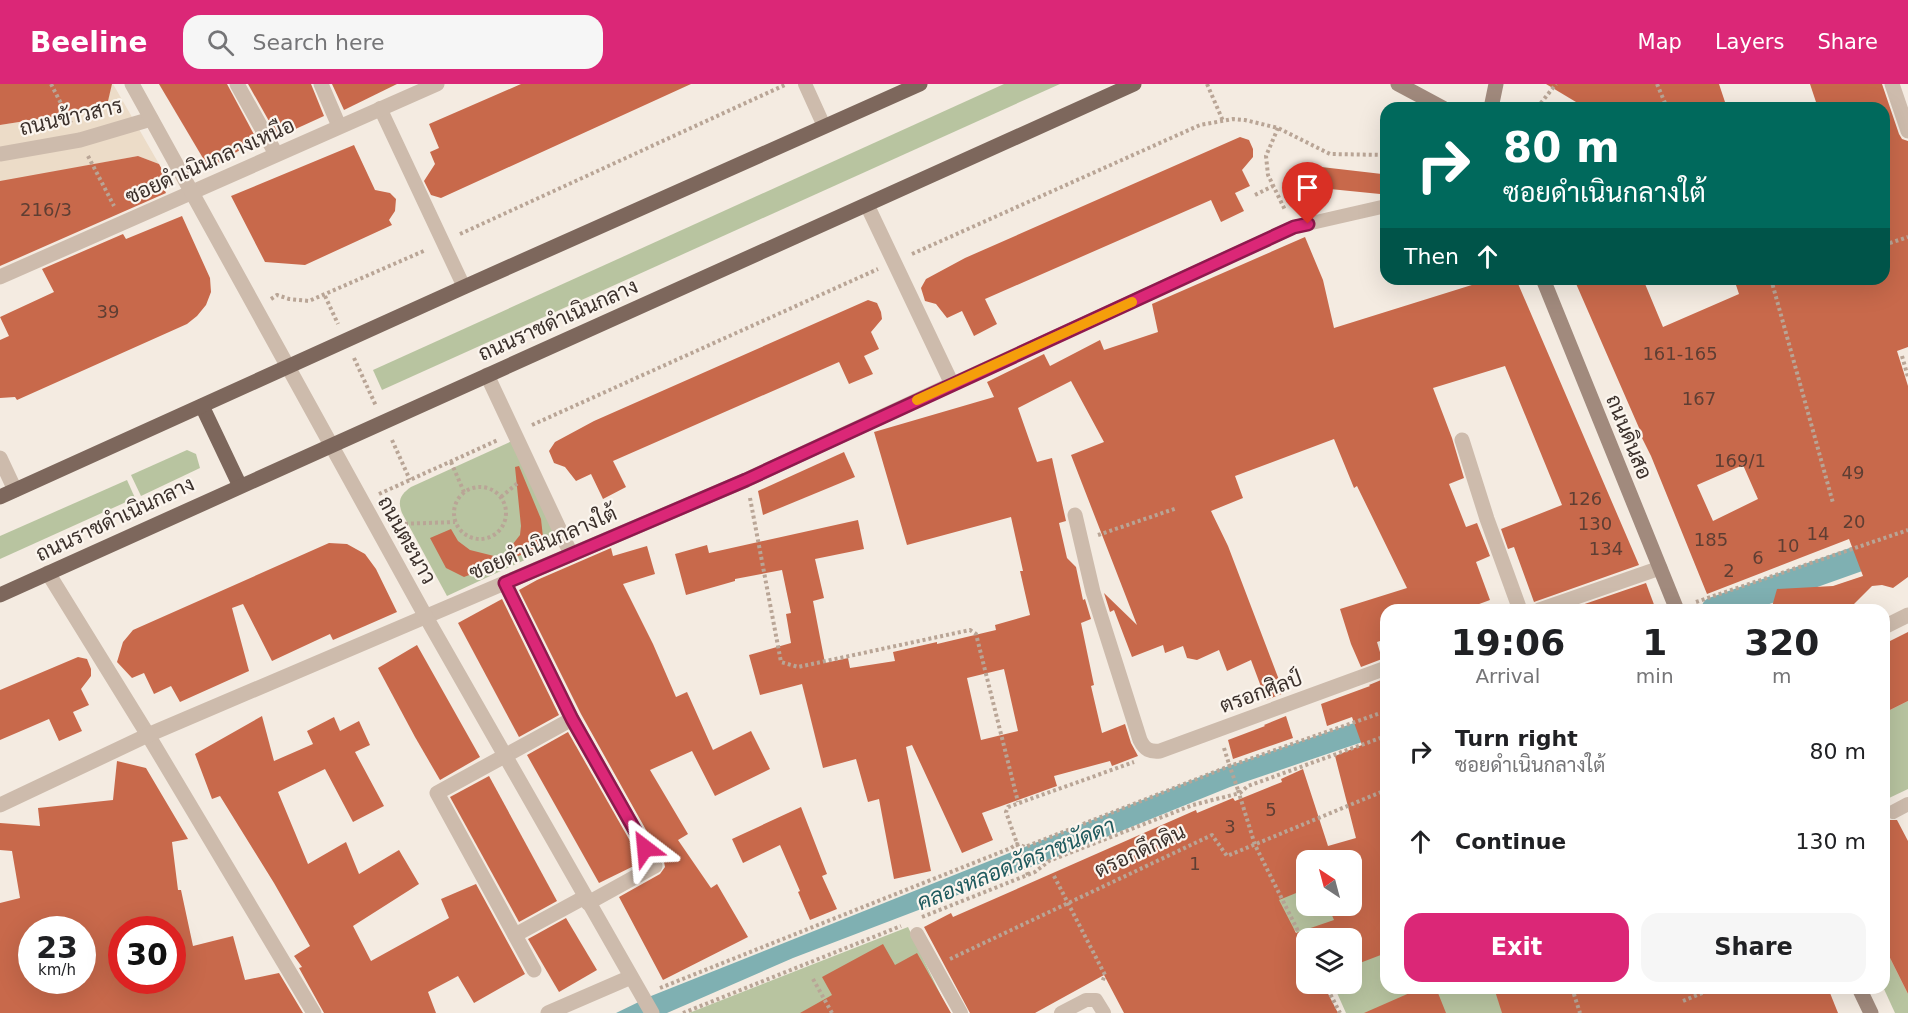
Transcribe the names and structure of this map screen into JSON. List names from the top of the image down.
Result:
{
  "streets": {
    "main road": ["ถนนราชดำเนินกลาง", "ถนนดินสอ"],
    "street": [
      "ถนนข้าวสาร",
      "ซอยดำเนินกลางเหนือ",
      "ถนนตะนาว",
      "ซอยดำเนินกลางใต้",
      "ตรอกศิลป์"
    ],
    "path": ["ตรอกดึกดิน"]
  },
  "crossings": [
    ["ถนนข้าวสาร", "ถนนตะนาว"],
    ["ซอยดำเนินกลางเหนือ", "ถนนตะนาว"],
    ["ถนนราชดำเนินกลาง", "ถนนตะนาว"],
    ["ถนนตะนาว", "ซอยดำเนินกลางใต้"]
  ],
  "water": ["คลองหลอดวัดราชนัดดา"],
  "house_numbers": [
    "216/3",
    "39",
    "161-165",
    "167",
    "169/1",
    "49",
    "126",
    "20",
    "130",
    "14",
    "185",
    "10",
    "134",
    "6",
    "2",
    "5",
    "3",
    "1"
  ],
  "north": "top left",
  "page": {
    "header": "Beeline",
    "search": "Search here",
    "nav": ["Map", "Layers", "Share"],
    "turn": ["80 m", "ซอยดำเนินกลางใต้"],
    "then": "Then",
    "eta": [
      "19:06",
      "Arrival",
      "1",
      "min",
      "320",
      "m"
    ],
    "list": [
      {
        "name": "Turn right",
        "note": "ซอยดำเนินกลางใต้",
        "value": "80 m"
      },
      {
        "name": "Continue",
        "value": "130 m"
      }
    ],
    "buttons": ["Exit", "Share"],
    "speed": "23 km/h",
    "limit": "30"
  }
}
